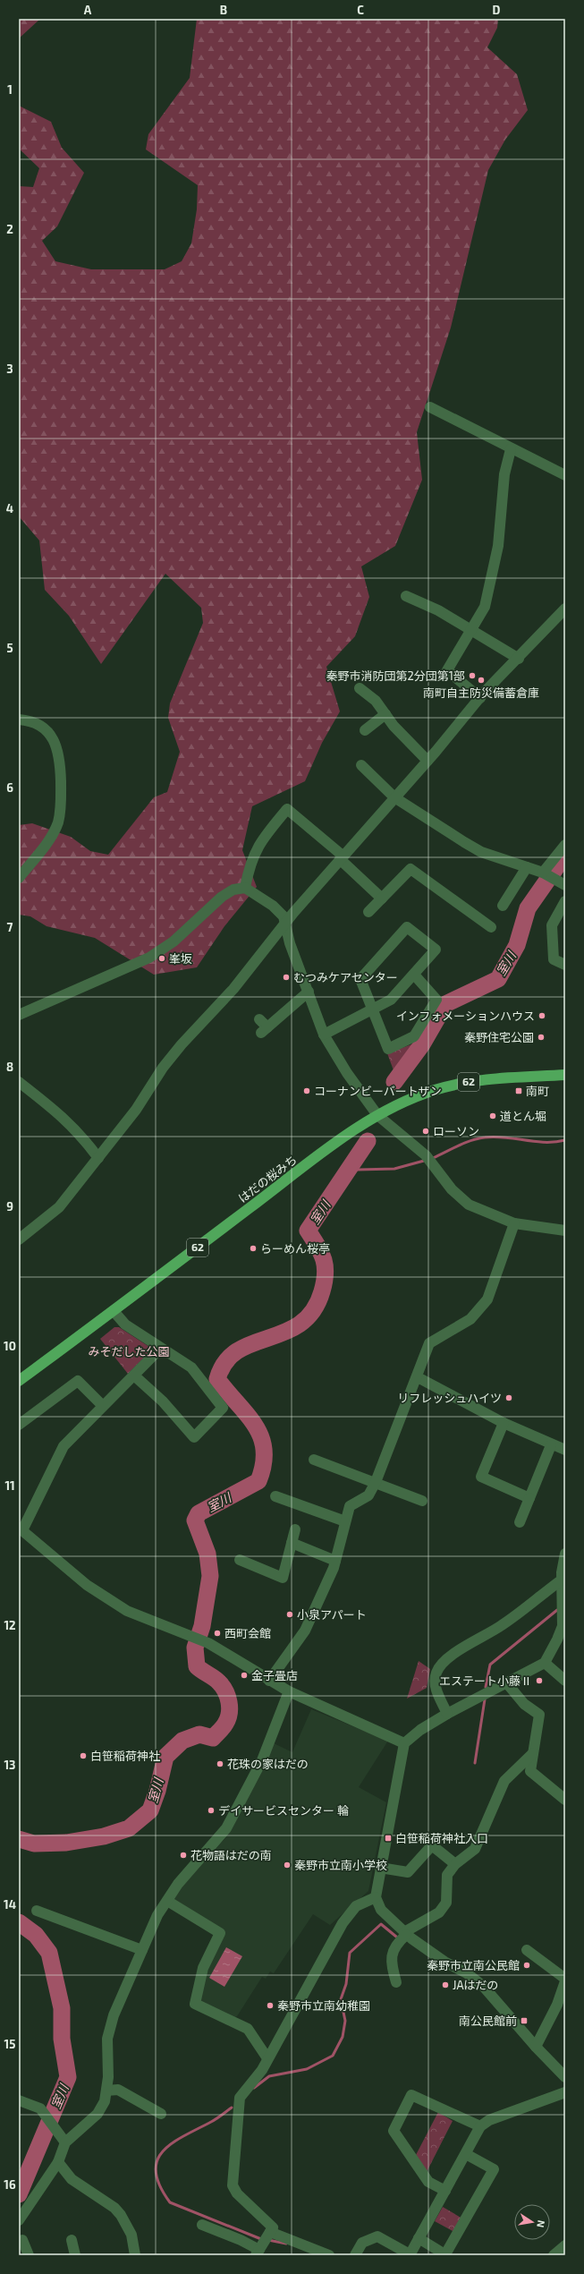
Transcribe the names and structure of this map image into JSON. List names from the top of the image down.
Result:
{
  "streets": {
    "main road": ["62", "はだの桜みち"]
  },
  "water": ["室川"],
  "parks": ["みそだした公園"],
  "places": {
    "other": [
      "秦野市消防団第2分団第1部",
      "南町自主防災備蓄倉庫",
      "峯坂",
      "むつみケアセンター",
      "インフォメーションハウス",
      "秦野住宅公園",
      "コーナンビーバートザン",
      "道とん堀",
      "ローソン",
      "らーめん桜亭",
      "リフレッシュハイツ",
      "小泉アパート",
      "西町会館",
      "金子畳店",
      "エステート小藤Ⅱ",
      "白笹稲荷神社",
      "花珠の家はだの",
      "デイサービスセンター 輪",
      "花物語はだの南",
      "秦野市立南小学校",
      "秦野市立南公民館",
      "JAはだの",
      "秦野市立南幼稚園"
    ],
    "transit": ["南町", "白笹稲荷神社入口", "南公民館前"]
  },
  "north": "right",
  "grid": {
    "columns": [
      "A",
      "B",
      "C",
      "D"
    ],
    "rows": [
      "1",
      "2",
      "3",
      "4",
      "5",
      "6",
      "7",
      "8",
      "9",
      "10",
      "11",
      "12",
      "13",
      "14",
      "15",
      "16"
    ]
  }
}
